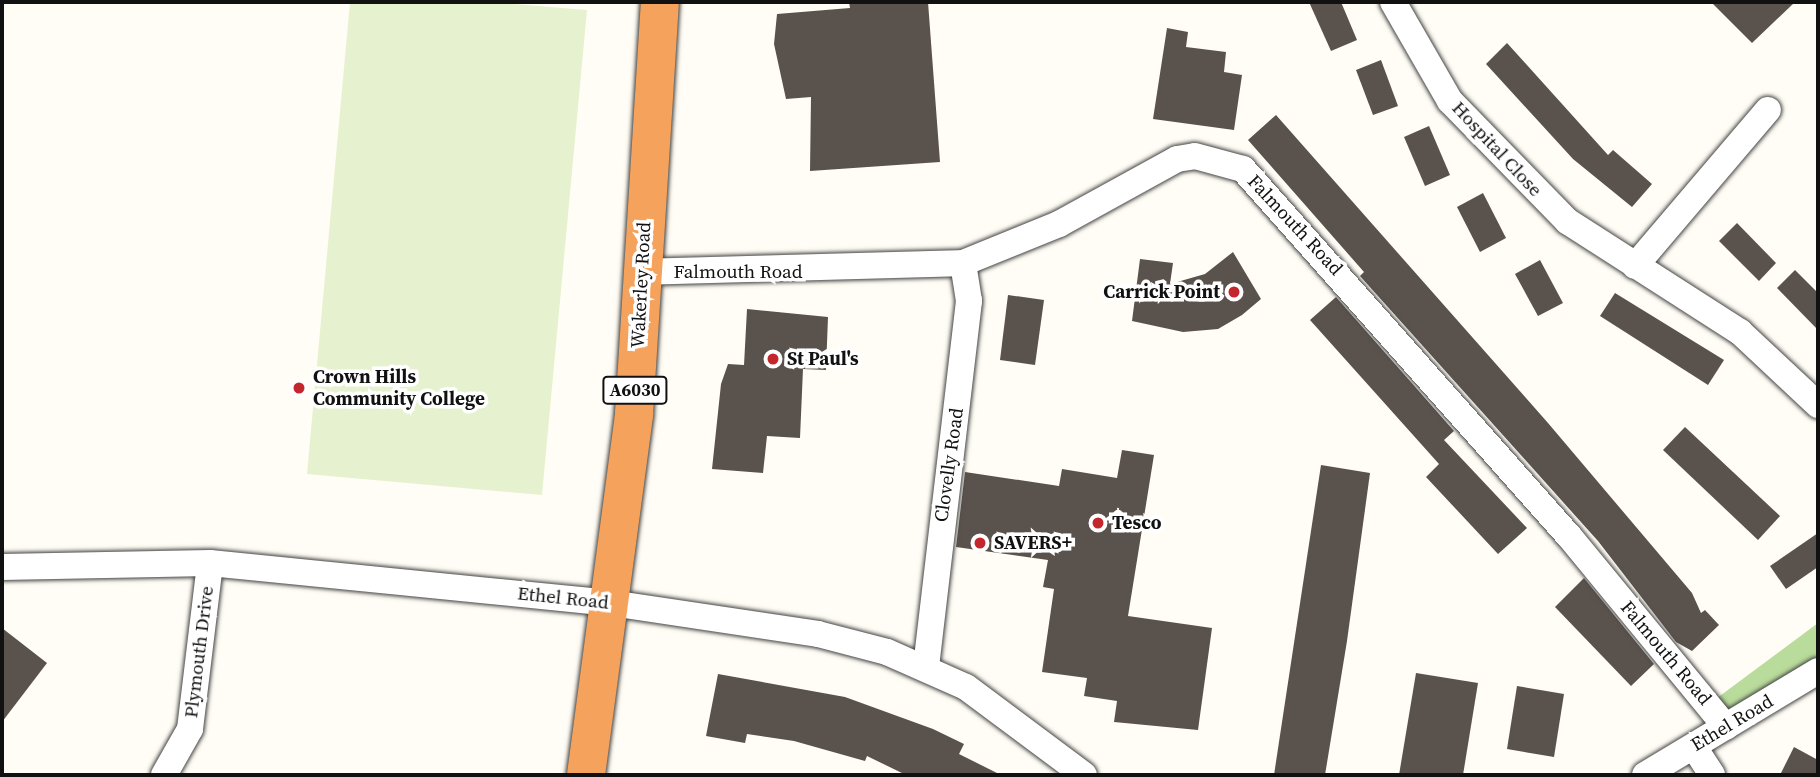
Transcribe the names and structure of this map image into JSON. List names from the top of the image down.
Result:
{
  "streets": {
    "highway": ["Wakerley Road", "A6030"],
    "street": [
      "Hospital Close",
      "Falmouth Road",
      "Clovelly Road",
      "Ethel Road",
      "Plymouth Drive"
    ]
  },
  "crossings": [
    ["Falmouth Road", "Wakerley Road"],
    ["Falmouth Road", "Clovelly Road"],
    ["Falmouth Road", "Ethel Road"],
    ["Wakerley Road", "Ethel Road"],
    ["Clovelly Road", "Ethel Road"],
    ["Ethel Road", "Plymouth Drive"]
  ],
  "places": [
    "Carrick Point",
    "St Paul's",
    "Crown Hills Community College",
    "Tesco",
    "SAVERS+"
  ]
}
